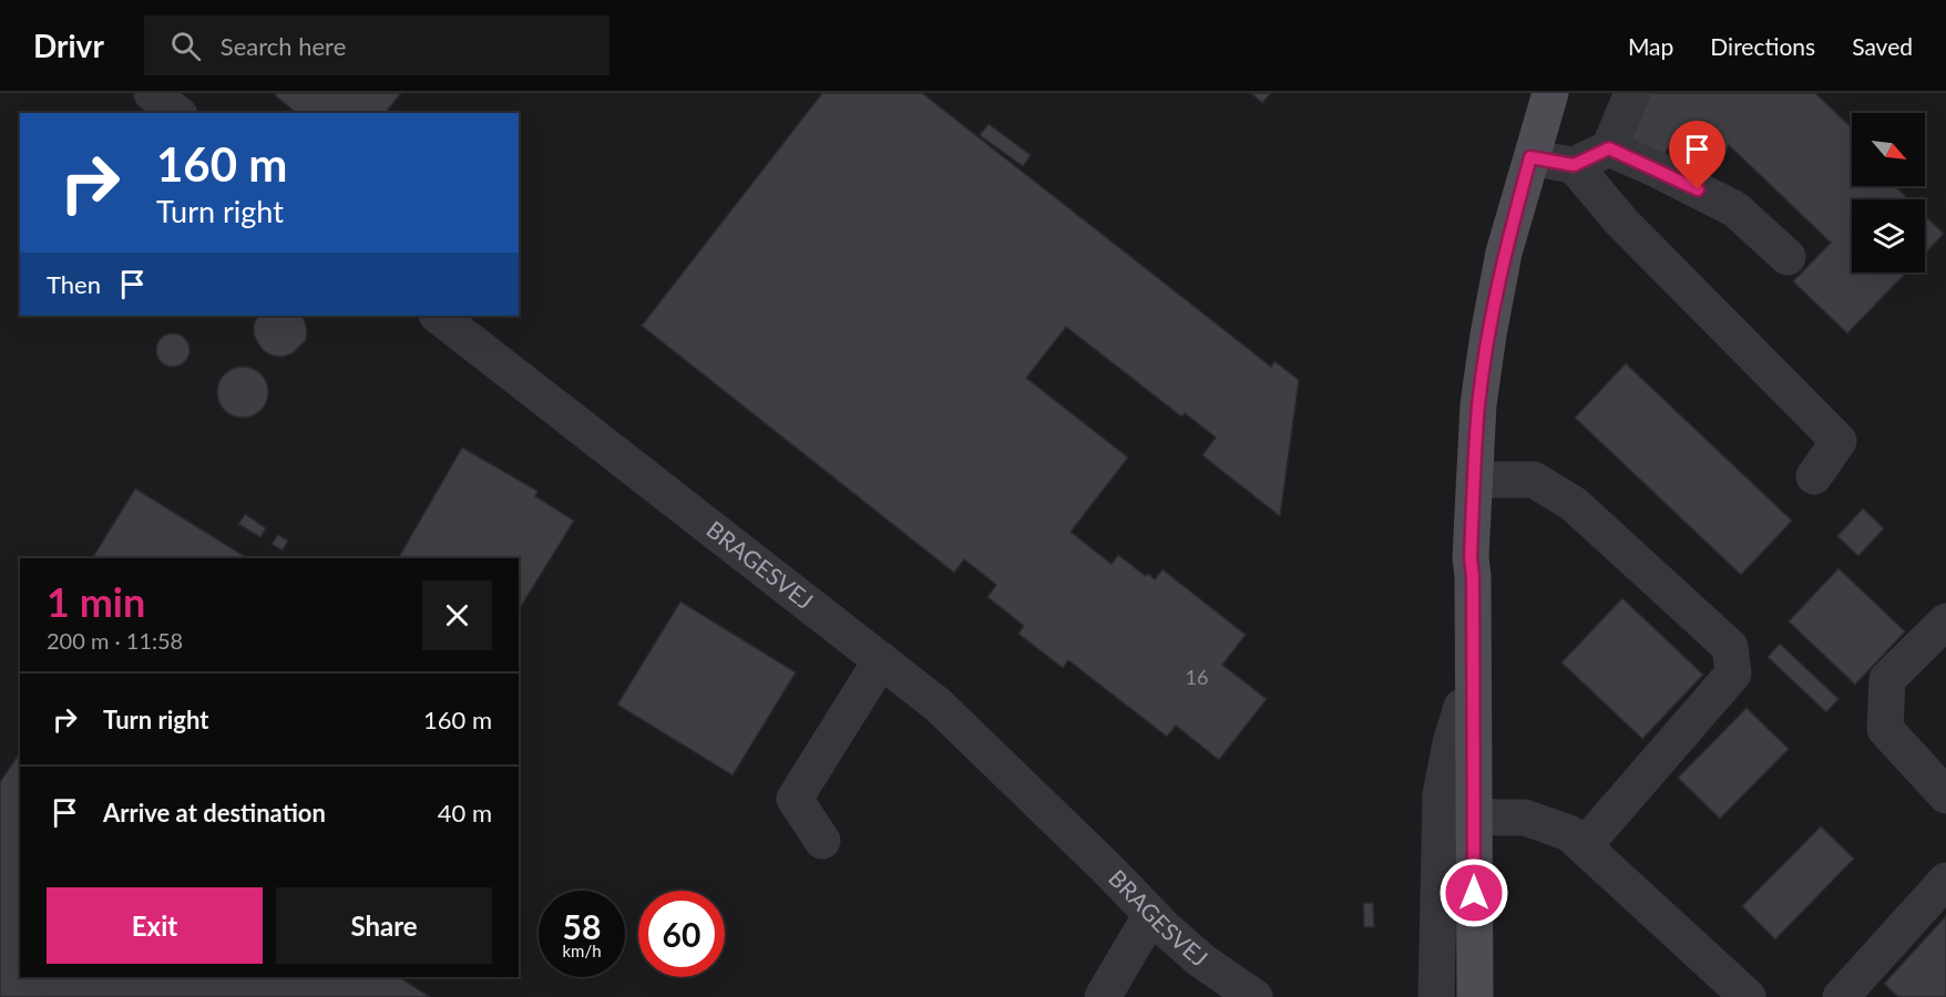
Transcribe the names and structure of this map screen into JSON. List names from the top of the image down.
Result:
{
  "streets": {
    "street": ["BRAGESVEJ"]
  },
  "house_numbers": ["16"],
  "north": "bottom right",
  "page": {
    "header": "Drivr",
    "search": "Search here",
    "nav": ["Map", "Directions", "Saved"],
    "turn": ["160 m", "Turn right"],
    "then": "Then",
    "heading": ["1 min", "200 m · 11:58"],
    "list": [
      {
        "name": "Turn right",
        "value": "160 m"
      },
      {
        "name": "Arrive at destination",
        "value": "40 m"
      }
    ],
    "buttons": ["Exit", "Share"],
    "speed": "58 km/h",
    "limit": "60"
  }
}
